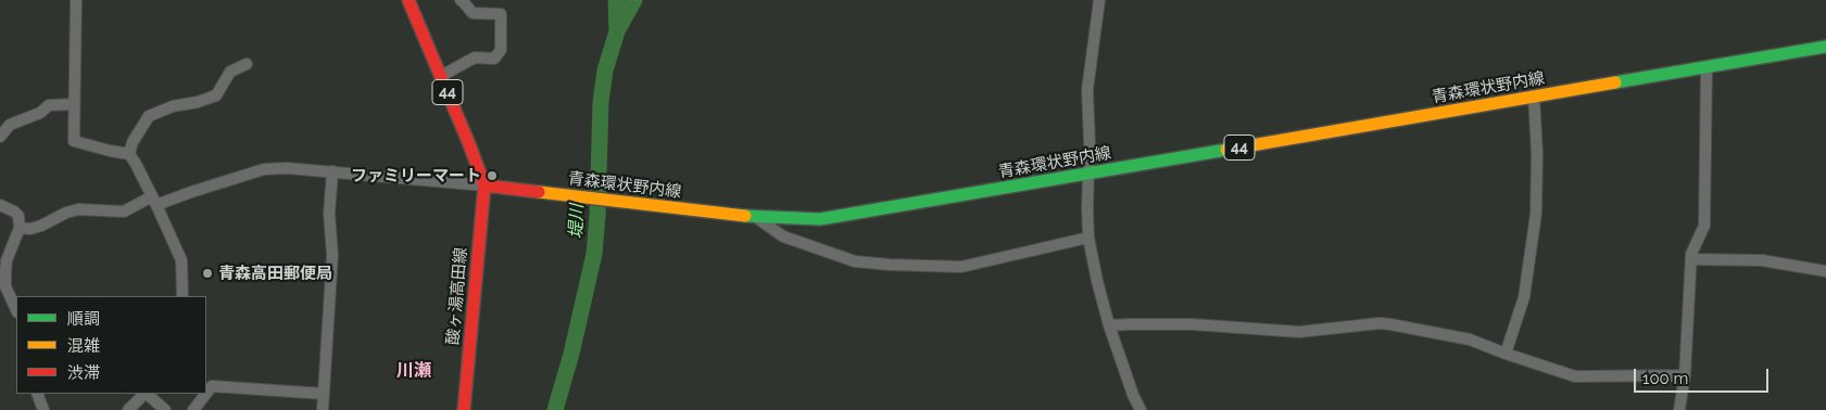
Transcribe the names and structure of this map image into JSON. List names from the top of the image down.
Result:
{
  "streets": {
    "main road": ["青森環状野内線", "44", "酸ヶ湯高田線"]
  },
  "crossings": [
    ["青森環状野内線", "44"],
    ["青森環状野内線", "酸ヶ湯高田線"],
    ["44", "酸ヶ湯高田線"]
  ],
  "districts": ["川瀬"],
  "water": ["堤川"],
  "places": ["ファミリーマート", "青森高田郵便局"],
  "legend": ["順調", "混雑", "渋滞"],
  "scale_bar": "100 m"
}
